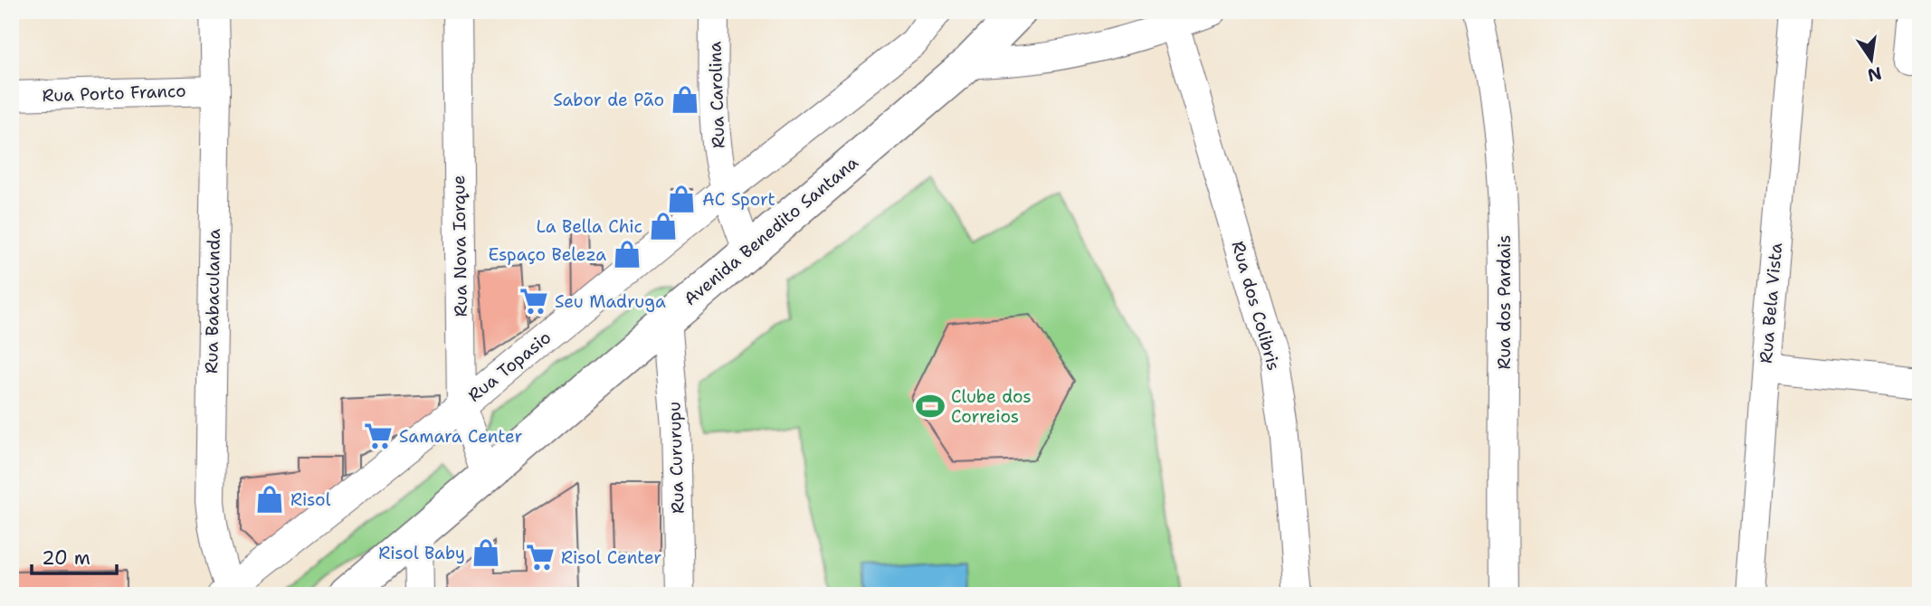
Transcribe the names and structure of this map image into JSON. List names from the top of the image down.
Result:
{
  "streets": {
    "main road": ["Avenida Benedito Santana"],
    "street": [
      "Rua Porto Franco",
      "Rua Carolina",
      "Rua Nova Iorque",
      "Rua Babaculanda",
      "Rua dos Pardais",
      "Rua Bela Vista",
      "Rua dos Colibris",
      "Rua Topasio",
      "Rua Cururupu"
    ]
  },
  "crossings": [
    ["Rua Porto Franco", "Rua Babaculanda"],
    ["Rua Carolina", "Avenida Benedito Santana"],
    ["Rua Carolina", "Rua Topasio"],
    ["Avenida Benedito Santana", "Rua Nova Iorque"],
    ["Avenida Benedito Santana", "Rua Cururupu"],
    ["Rua Nova Iorque", "Rua Topasio"],
    ["Rua Babaculanda", "Rua Topasio"]
  ],
  "places": {
    "shop": [
      "Sabor de Pão",
      "AC Sport",
      "La Bella Chic",
      "Espaço Beleza",
      "Risol",
      "Risol Baby"
    ],
    "supermarket": ["Seu Madruga", "Samara Center", "Risol Center"],
    "sports": ["Clube dos Correios"]
  },
  "scale_bar": "20 m",
  "north": "bottom"
}
